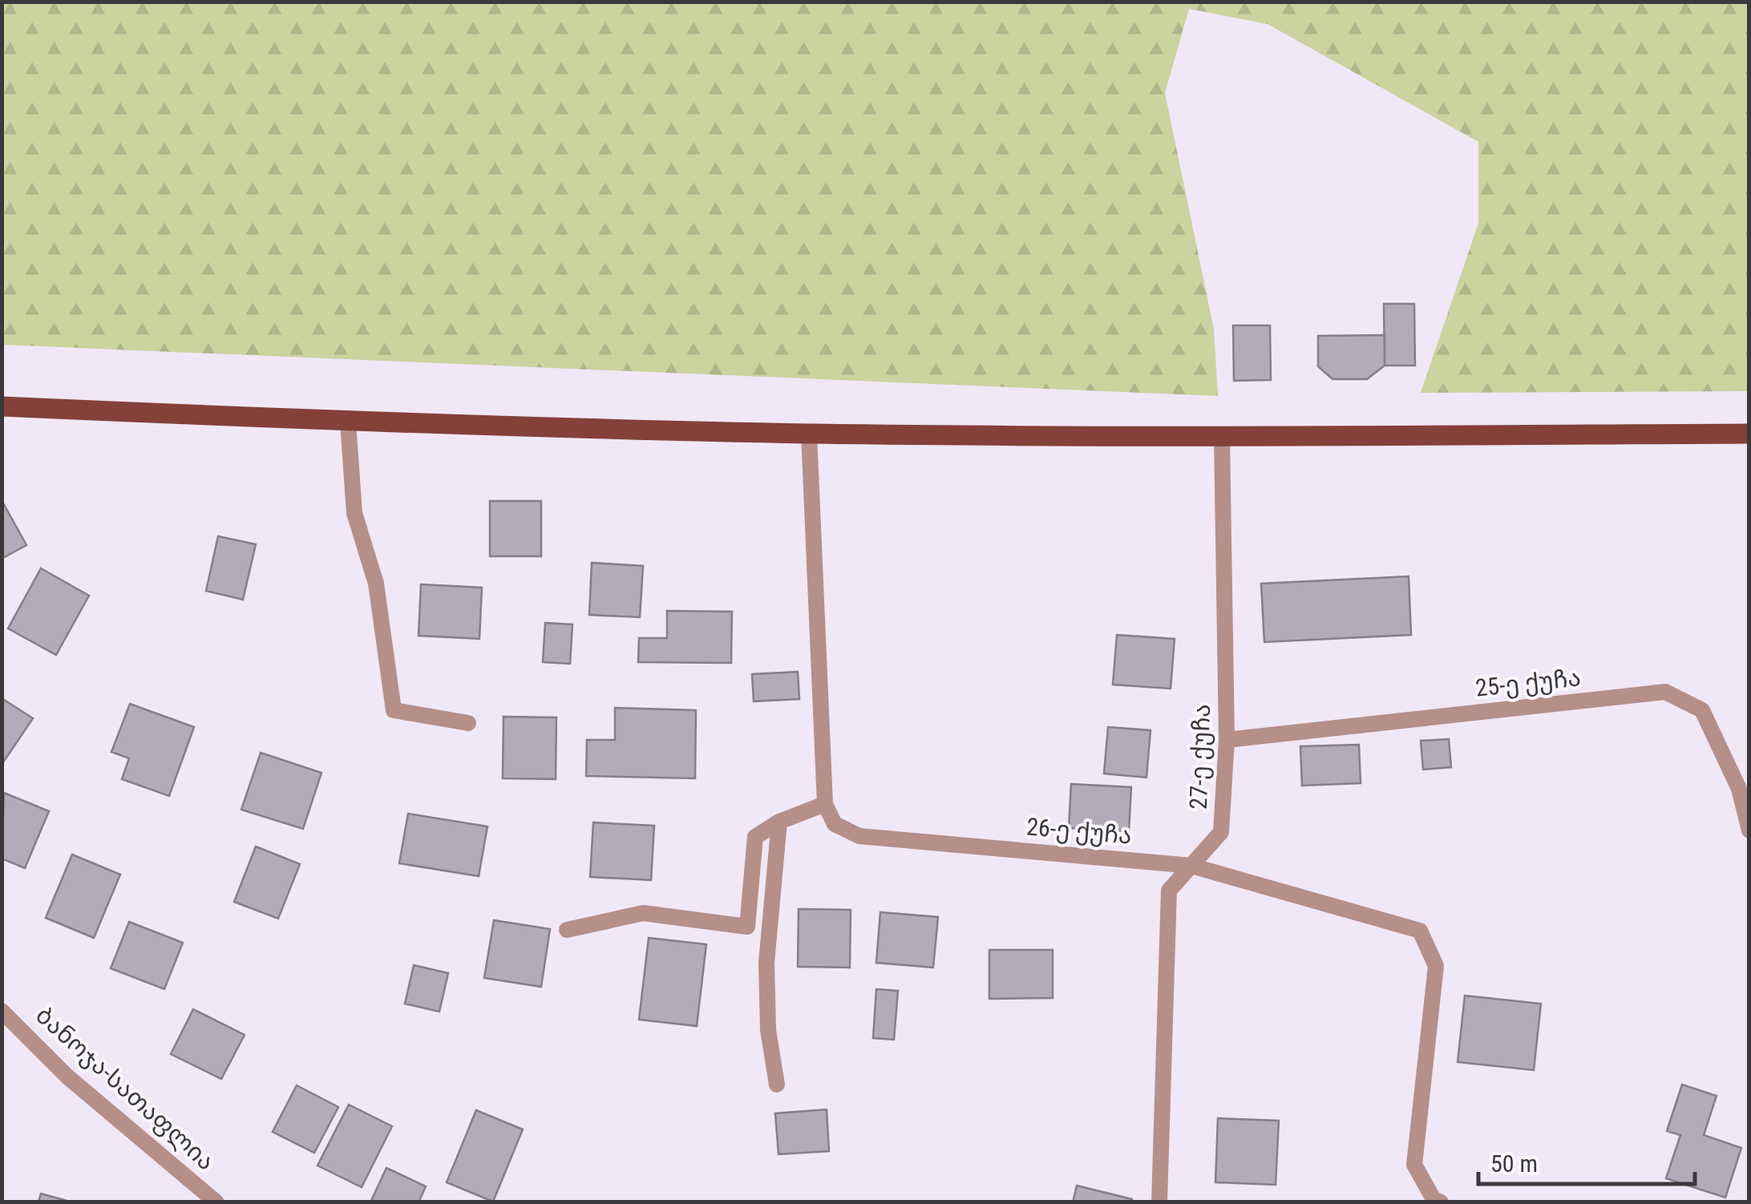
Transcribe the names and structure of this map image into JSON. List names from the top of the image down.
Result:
{
  "streets": {
    "street": [
      "25-ე ქუჩა",
      "27-ე ქუჩა",
      "26-ე ქუჩა",
      "ბანოჯა-სათაფლია"
    ]
  },
  "crossings": [
    ["25-ე ქუჩა", "27-ე ქუჩა"],
    ["27-ე ქუჩა", "26-ე ქუჩა"]
  ],
  "scale_bar": "50 m"
}
